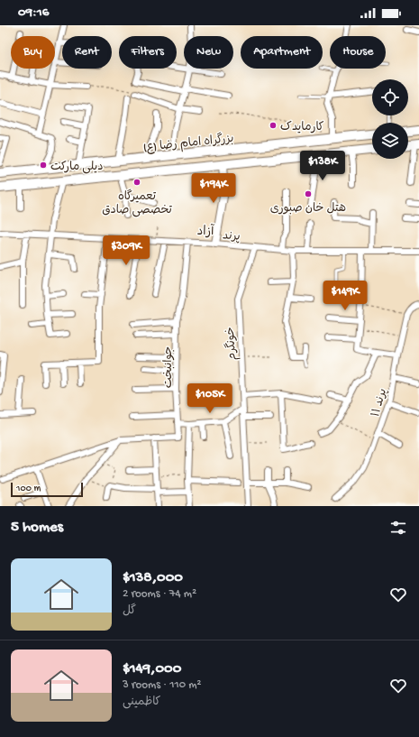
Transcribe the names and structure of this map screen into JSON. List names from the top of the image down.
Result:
{
  "streets": {
    "highway": ["بزرگراه امام رضا (ع)"],
    "street": [
      "پرند",
      "خونگرم",
      "جوانبخت",
      "پرند ۱۱"
    ]
  },
  "crossings": [
    ["پرند", "خونگرم"],
    ["پرند", "جوانبخت"]
  ],
  "districts": ["آزاد"],
  "places": [
    "کارمایدک",
    "دیلی مارکت",
    "تعمیرگاه تخصصی صادق",
    "هتل خان صبوری"
  ],
  "scale_bar": "100 m",
  "page": {
    "status": "09:16",
    "chip": [
      "Buy",
      "Rent",
      "Filters",
      "New",
      "Apartment",
      "House"
    ],
    "price": [
      "$138K",
      "$194K",
      "$309K",
      "$149K",
      "$105K"
    ],
    "scale": "100 m",
    "heading": "5 homes",
    "list": [
      {
        "name": "$138,000",
        "note": "2 rooms · 74 m² · گل"
      },
      {
        "name": "$149,000",
        "note": "3 rooms · 110 m² · کاظمینی"
      }
    ]
  }
}
